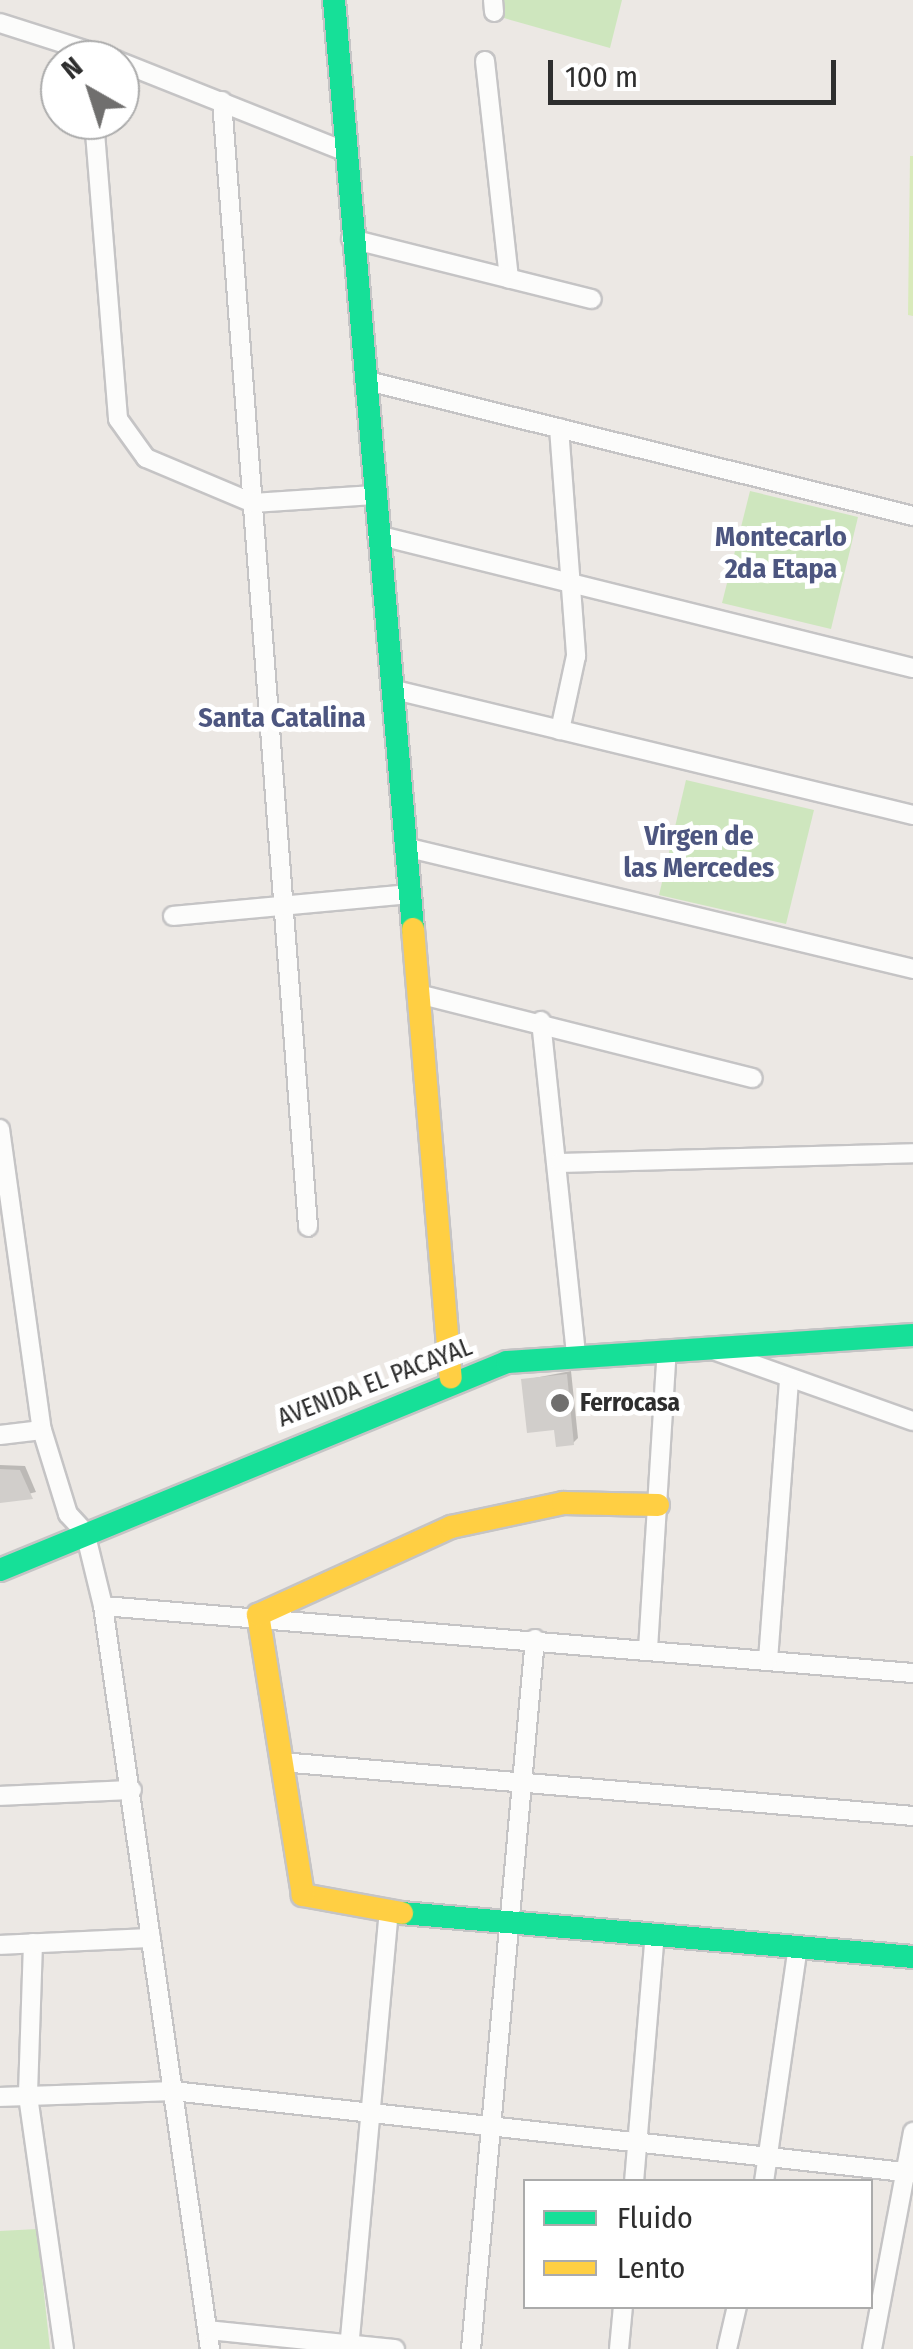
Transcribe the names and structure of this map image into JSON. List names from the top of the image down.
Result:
{
  "streets": {
    "street": ["AVENIDA EL PACAYAL"]
  },
  "districts": ["Montecarlo 2da Etapa", "Santa Catalina", "Virgen de las Mercedes"],
  "places": ["Ferrocasa"],
  "legend": ["Fluido", "Lento"],
  "scale_bar": "100 m",
  "north": "top left"
}
